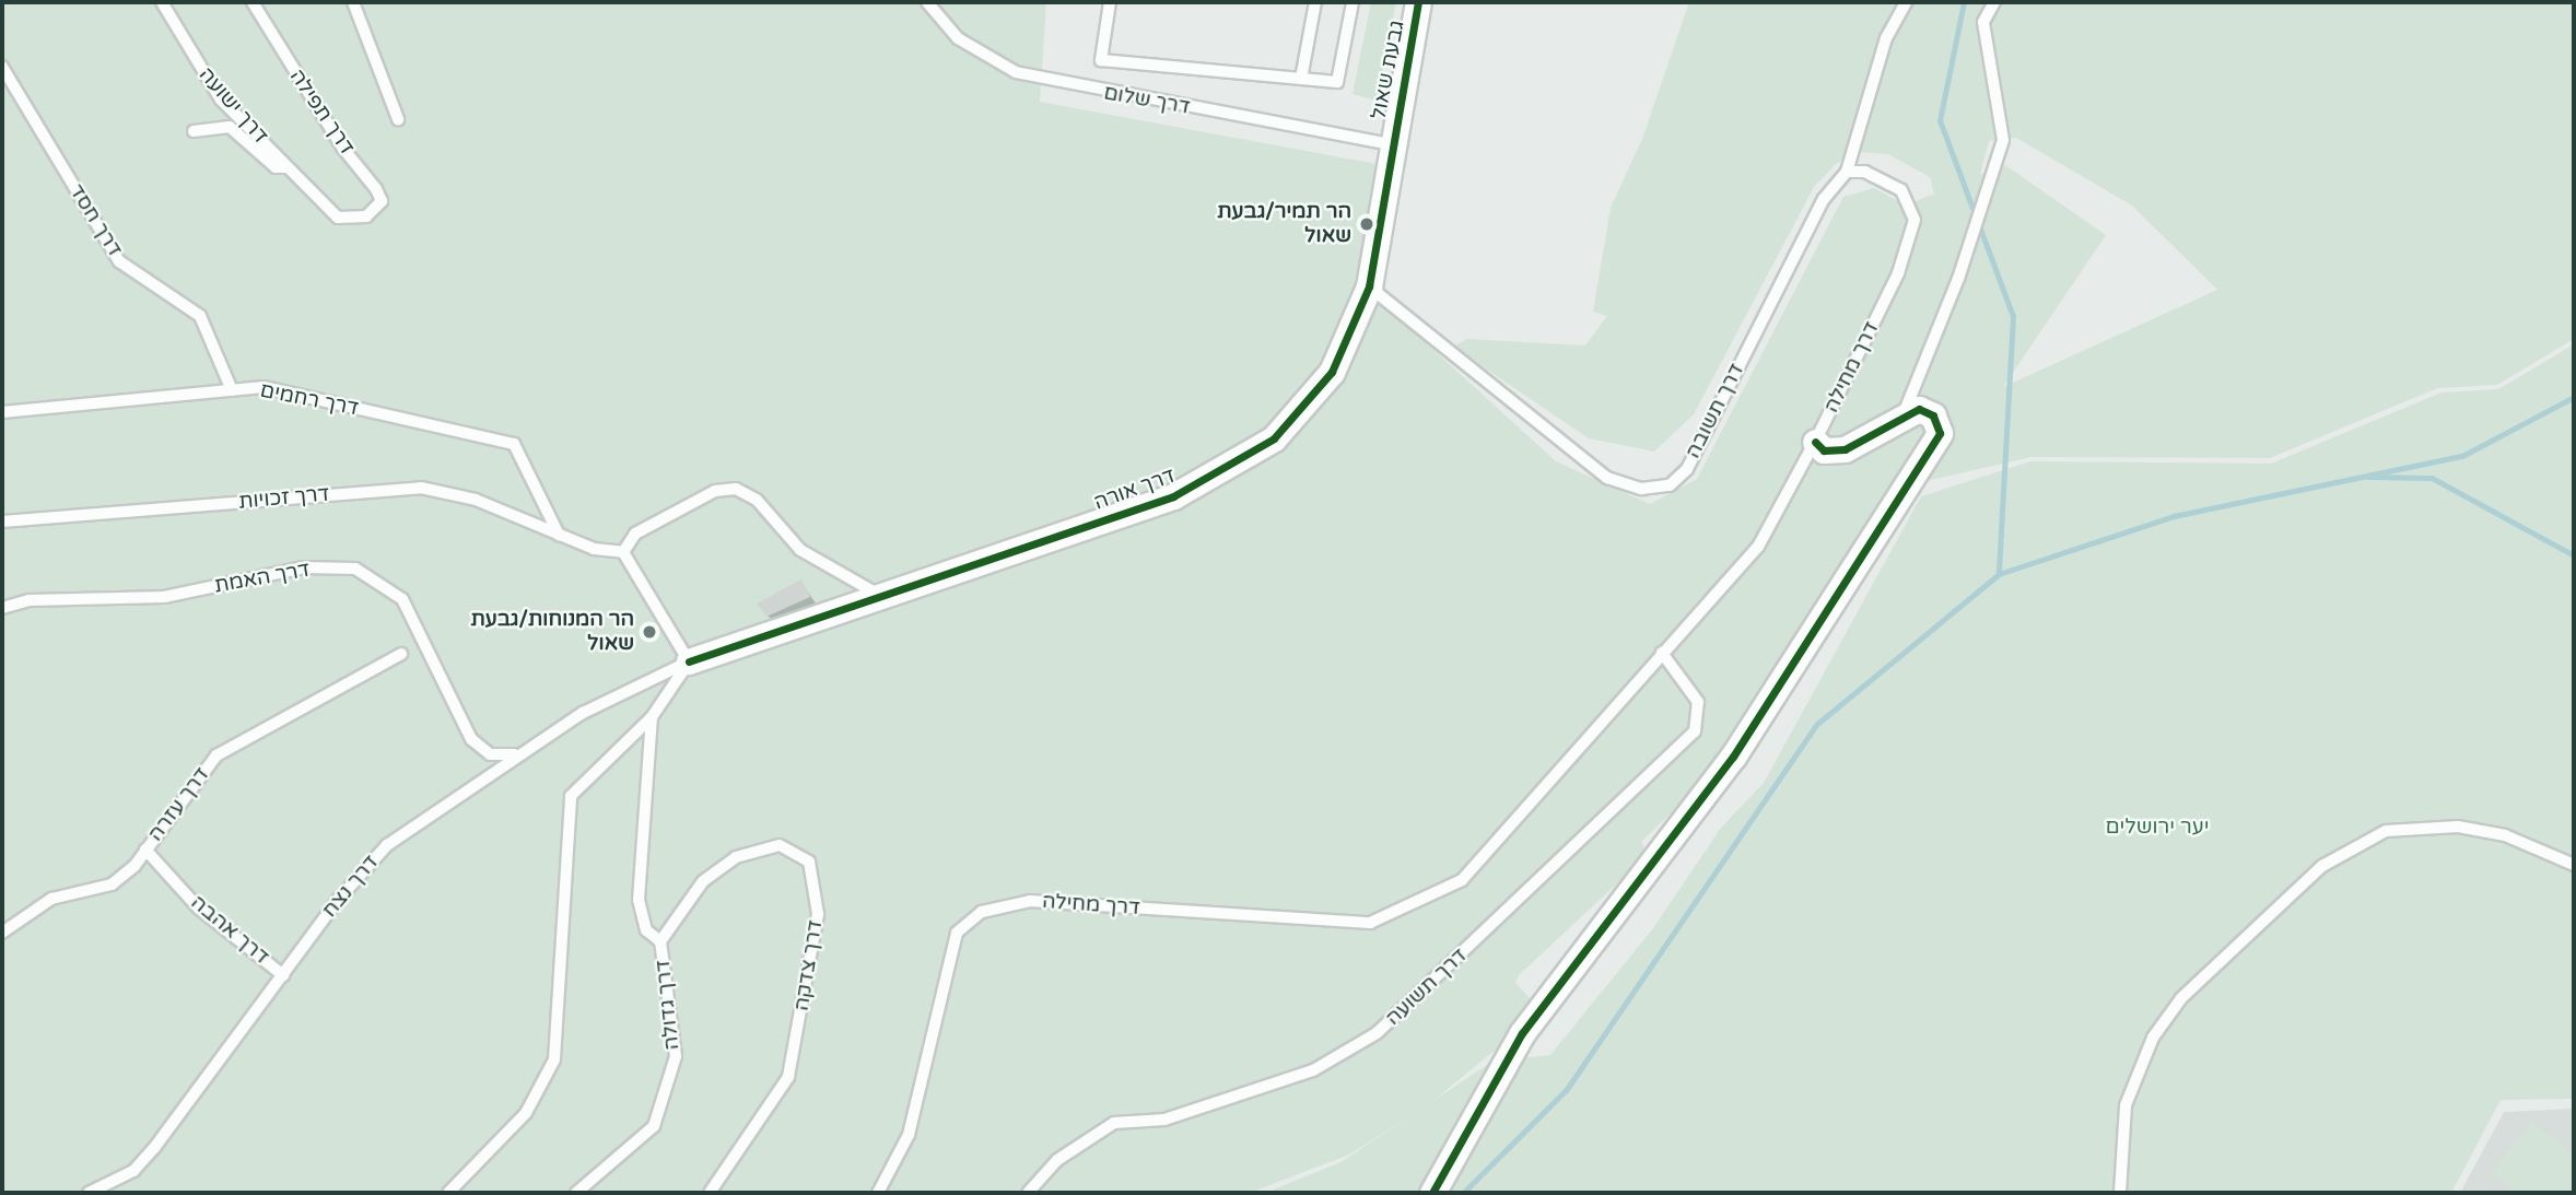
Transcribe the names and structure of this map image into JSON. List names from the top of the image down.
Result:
{
  "streets": {
    "street": ["גבעת שאול", "דרך אורה"],
    "lane": [
      "דרך שלום",
      "דרך ישועה",
      "דרך תפילה",
      "דרך חסד",
      "דרך מחילה",
      "דרך רחמים",
      "דרך תשובה",
      "דרך זכויות",
      "דרך האמת",
      "דרך עזרה",
      "דרך נצח",
      "דרך אהבה",
      "דרך צדקה",
      "דרך תשועה",
      "דרך גדולה"
    ]
  },
  "crossings": [
    ["גבעת שאול", "דרך שלום"],
    ["גבעת שאול", "דרך אורה"],
    ["דרך שלום", "דרך אורה"],
    ["דרך ישועה", "דרך תפילה"],
    ["דרך חסד", "דרך רחמים"],
    ["דרך מחילה", "דרך תשובה"],
    ["דרך מחילה", "דרך תשועה"],
    ["דרך רחמים", "דרך זכויות"],
    ["דרך תשובה", "דרך אורה"],
    ["דרך אורה", "דרך נצח"],
    ["דרך אורה", "דרך גדולה"],
    ["דרך האמת", "דרך נצח"],
    ["דרך עזרה", "דרך אהבה"],
    ["דרך נצח", "דרך אהבה"],
    ["דרך נצח", "דרך גדולה"],
    ["דרך צדקה", "דרך גדולה"]
  ],
  "parks": ["יער ירושלים"],
  "places": ["הר תמיר/גבעת שאול", "הר המנוחות/גבעת שאול"]
}
